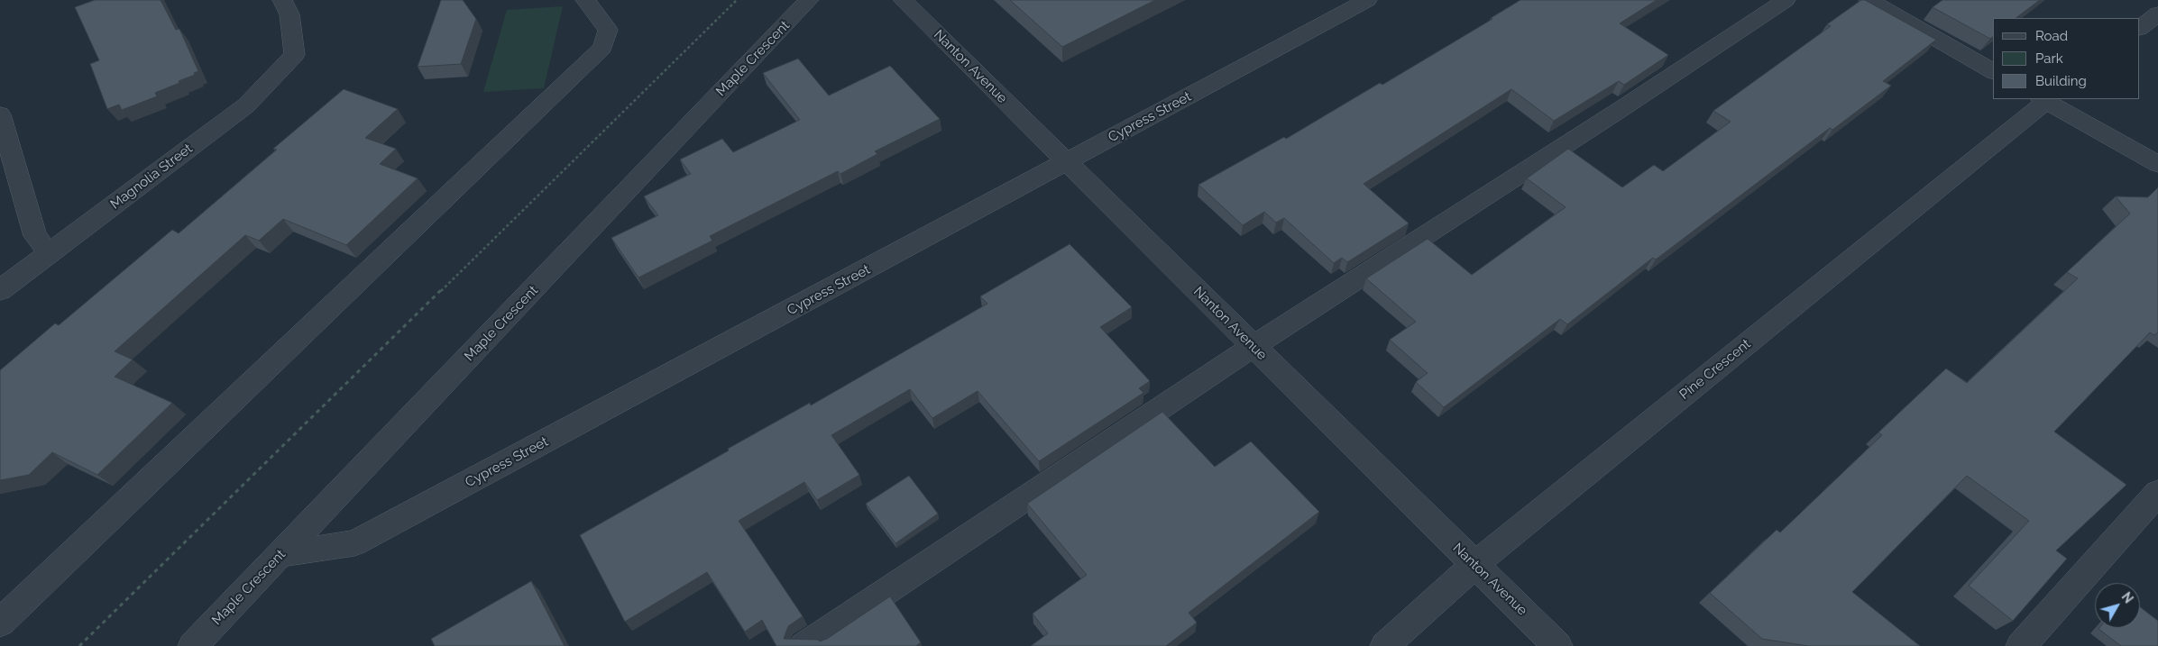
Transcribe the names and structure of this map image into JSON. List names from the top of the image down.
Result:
{
  "streets": {
    "street": [
      "Maple Crescent",
      "Nanton Avenue",
      "Cypress Street",
      "Magnolia Street",
      "Pine Crescent"
    ]
  },
  "crossings": [
    ["Maple Crescent", "Cypress Street"],
    ["Nanton Avenue", "Cypress Street"],
    ["Nanton Avenue", "Pine Crescent"]
  ],
  "legend": ["Road", "Park", "Building"],
  "north": "top right"
}
